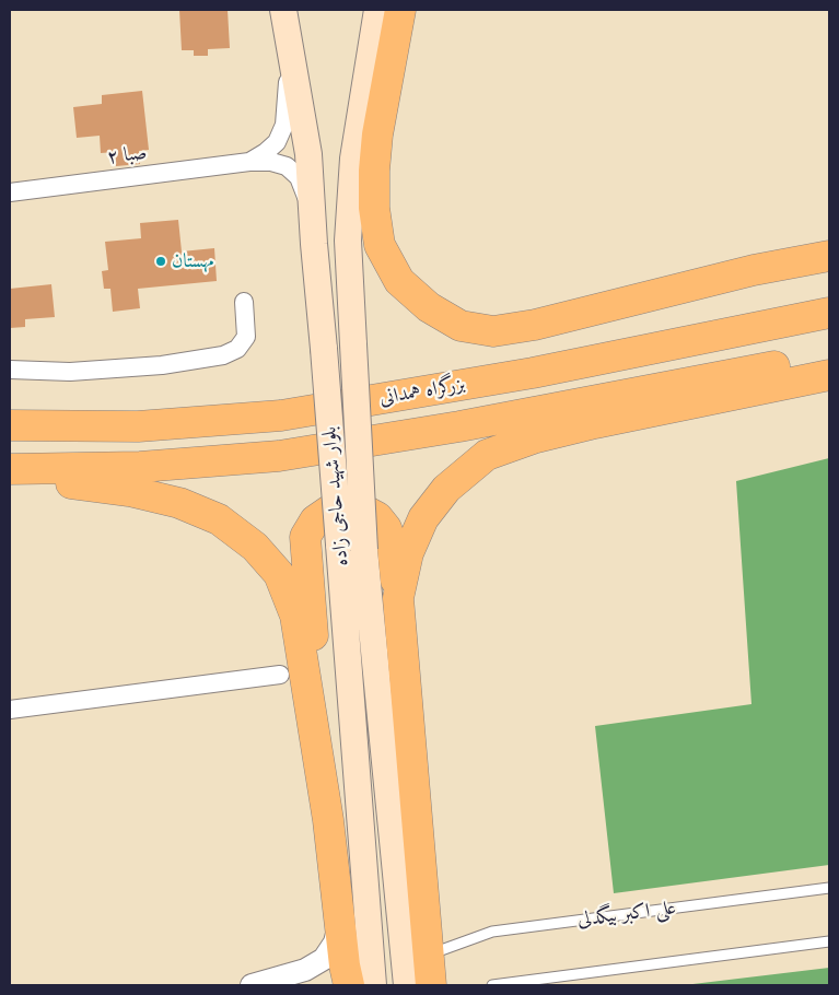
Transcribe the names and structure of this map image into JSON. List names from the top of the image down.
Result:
{
  "streets": {
    "highway": ["بزرگراه همدانی"],
    "main road": ["بلوار شهید حاجی زاده"],
    "street": ["صبا ۲"],
    "lane": ["علی اکبر بیگدلی"]
  },
  "crossings": [
    ["صبا ۲", "بلوار شهید حاجی زاده"]
  ],
  "places": ["مهستان"]
}
